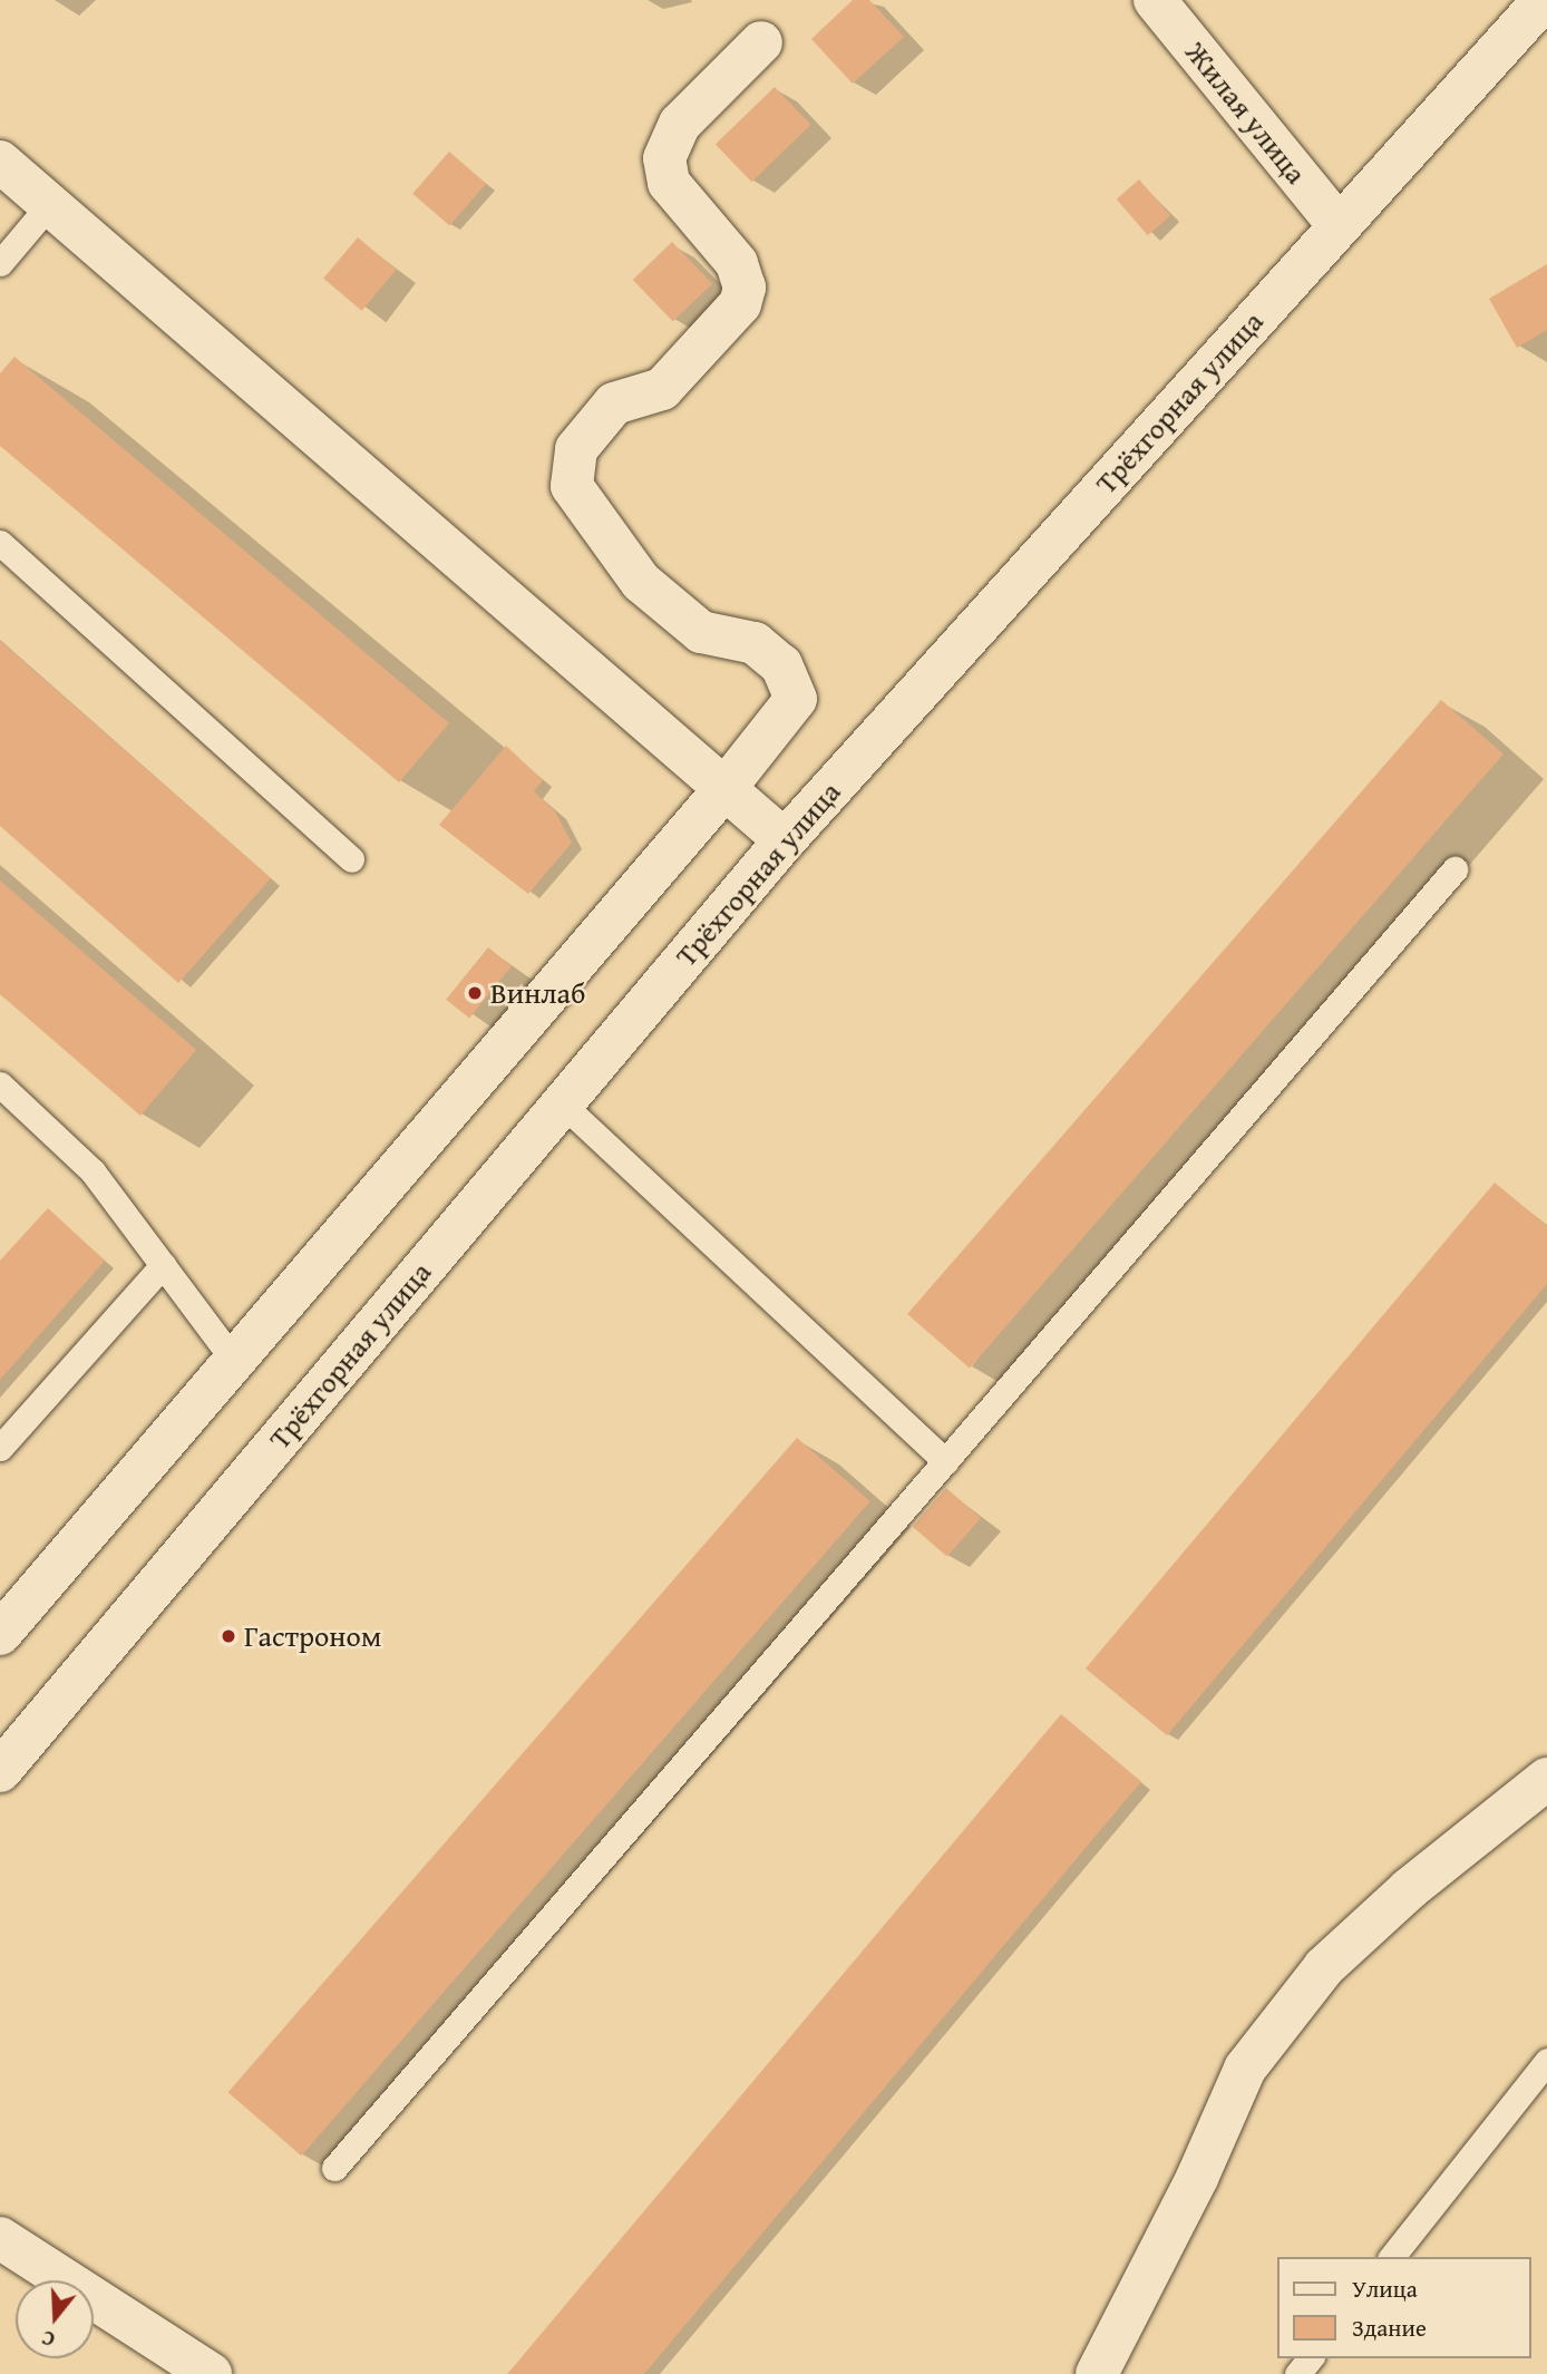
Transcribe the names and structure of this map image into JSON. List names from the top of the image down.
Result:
{
  "streets": {
    "street": ["Жилая улица", "Трёхгорная улица"]
  },
  "crossings": [
    ["Жилая улица", "Трёхгорная улица"]
  ],
  "places": ["Винлаб", "Гастроном"],
  "legend": ["Улица", "Здание"],
  "north": "bottom"
}
